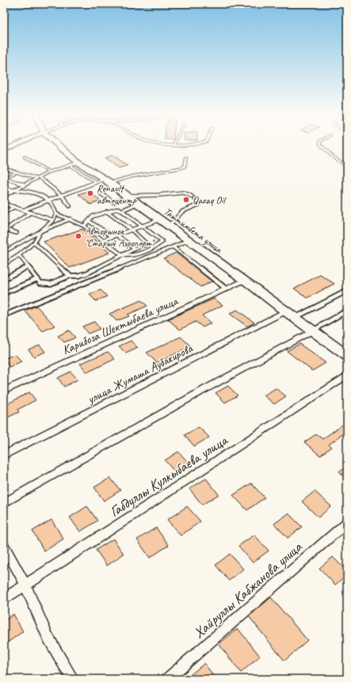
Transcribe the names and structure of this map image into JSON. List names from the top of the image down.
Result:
{
  "streets": {
    "main road": ["Таттимбета улица"],
    "street": [
      "Карибоза Шектыбаева улица",
      "улица Жумаша Аубакирова",
      "Габдуллы Кулкыбаева улица",
      "Хайруллы Кабжанова улица"
    ]
  },
  "crossings": [
    ["Таттимбета улица", "Карибоза Шектыбаева улица"],
    ["Таттимбета улица", "улица Жумаша Аубакирова"]
  ],
  "places": ["Renault автоцентр", "Qazaq Oil", "Авторынок \"Старый Аэропорт\""]
}
